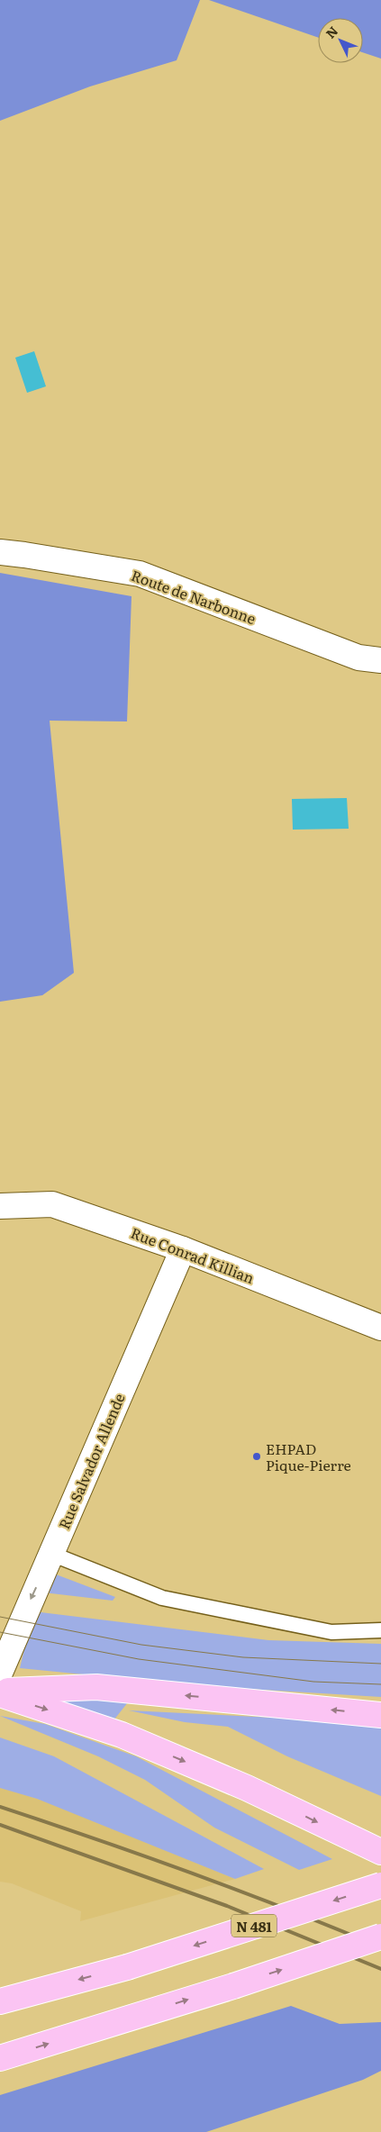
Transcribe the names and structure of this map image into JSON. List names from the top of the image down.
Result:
{
  "streets": {
    "highway": ["N 481"],
    "street": ["Route de Narbonne", "Rue Conrad Killian", "Rue Salvador Allende"]
  },
  "crossings": [
    ["Rue Conrad Killian", "Rue Salvador Allende"]
  ],
  "places": ["EHPAD Pique-Pierre"],
  "north": "top left"
}
